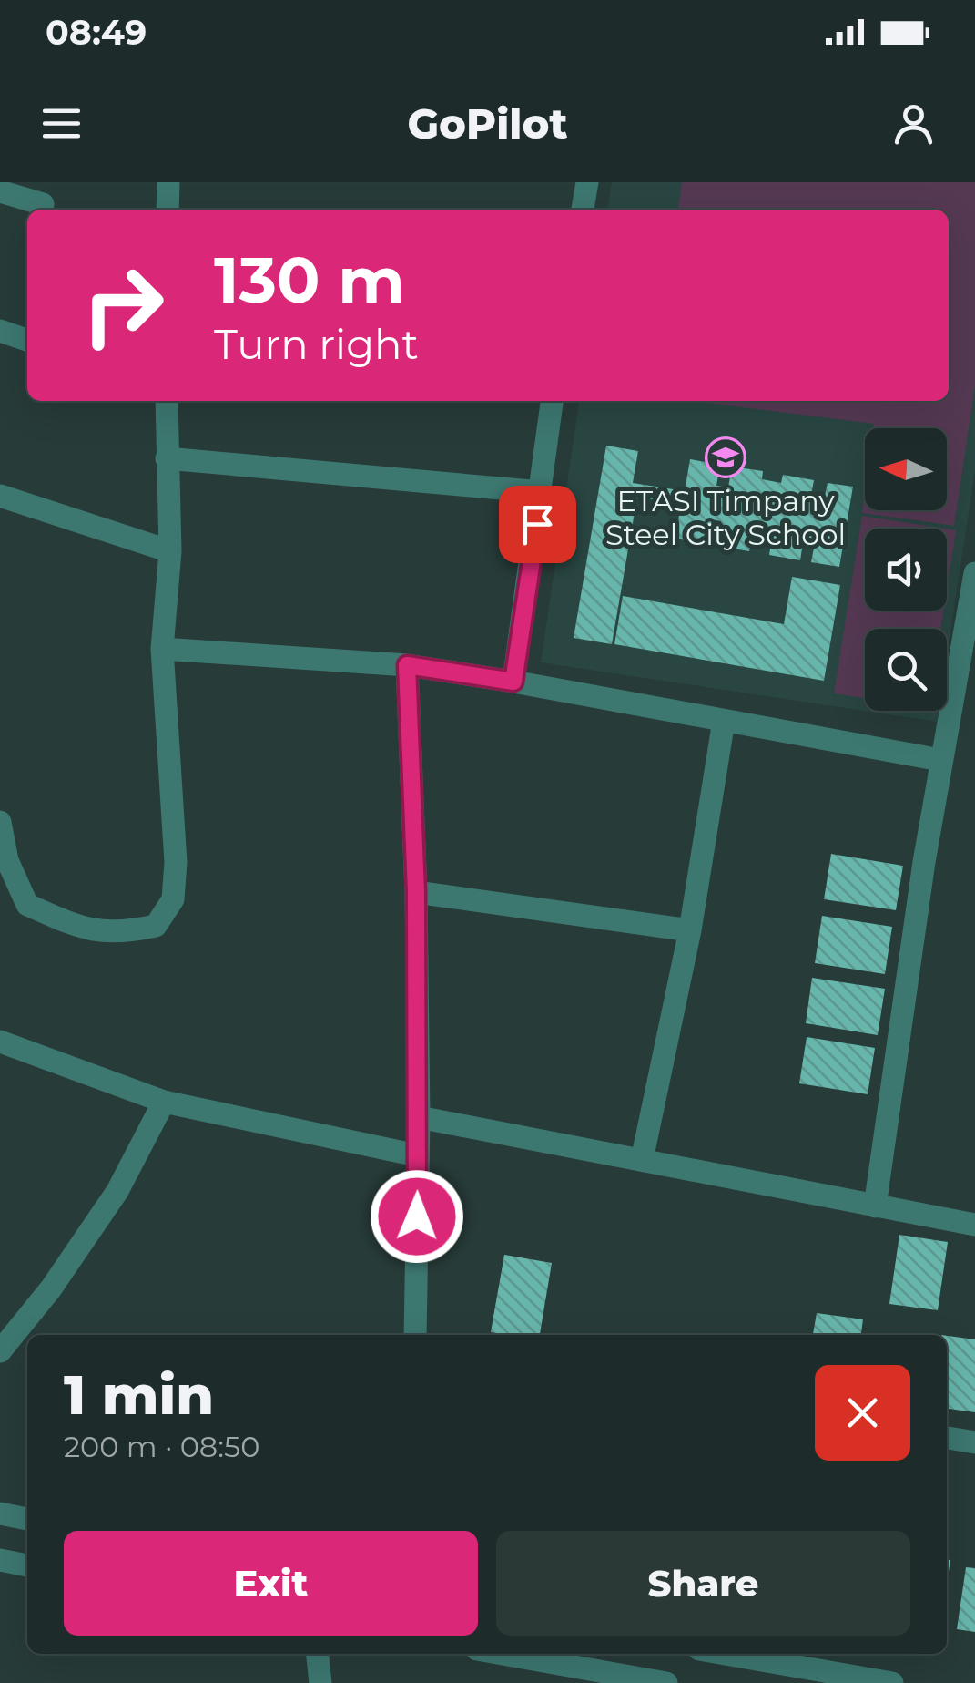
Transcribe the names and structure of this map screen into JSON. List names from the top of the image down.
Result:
{
  "places": {
    "school or university": ["ETASI Timpany Steel City School"]
  },
  "north": "left",
  "page": {
    "status": "08:49",
    "header": "GoPilot",
    "turn": ["130 m", "Turn right"],
    "heading": ["1 min", "200 m · 08:50"],
    "buttons": ["Exit", "Share"]
  }
}
